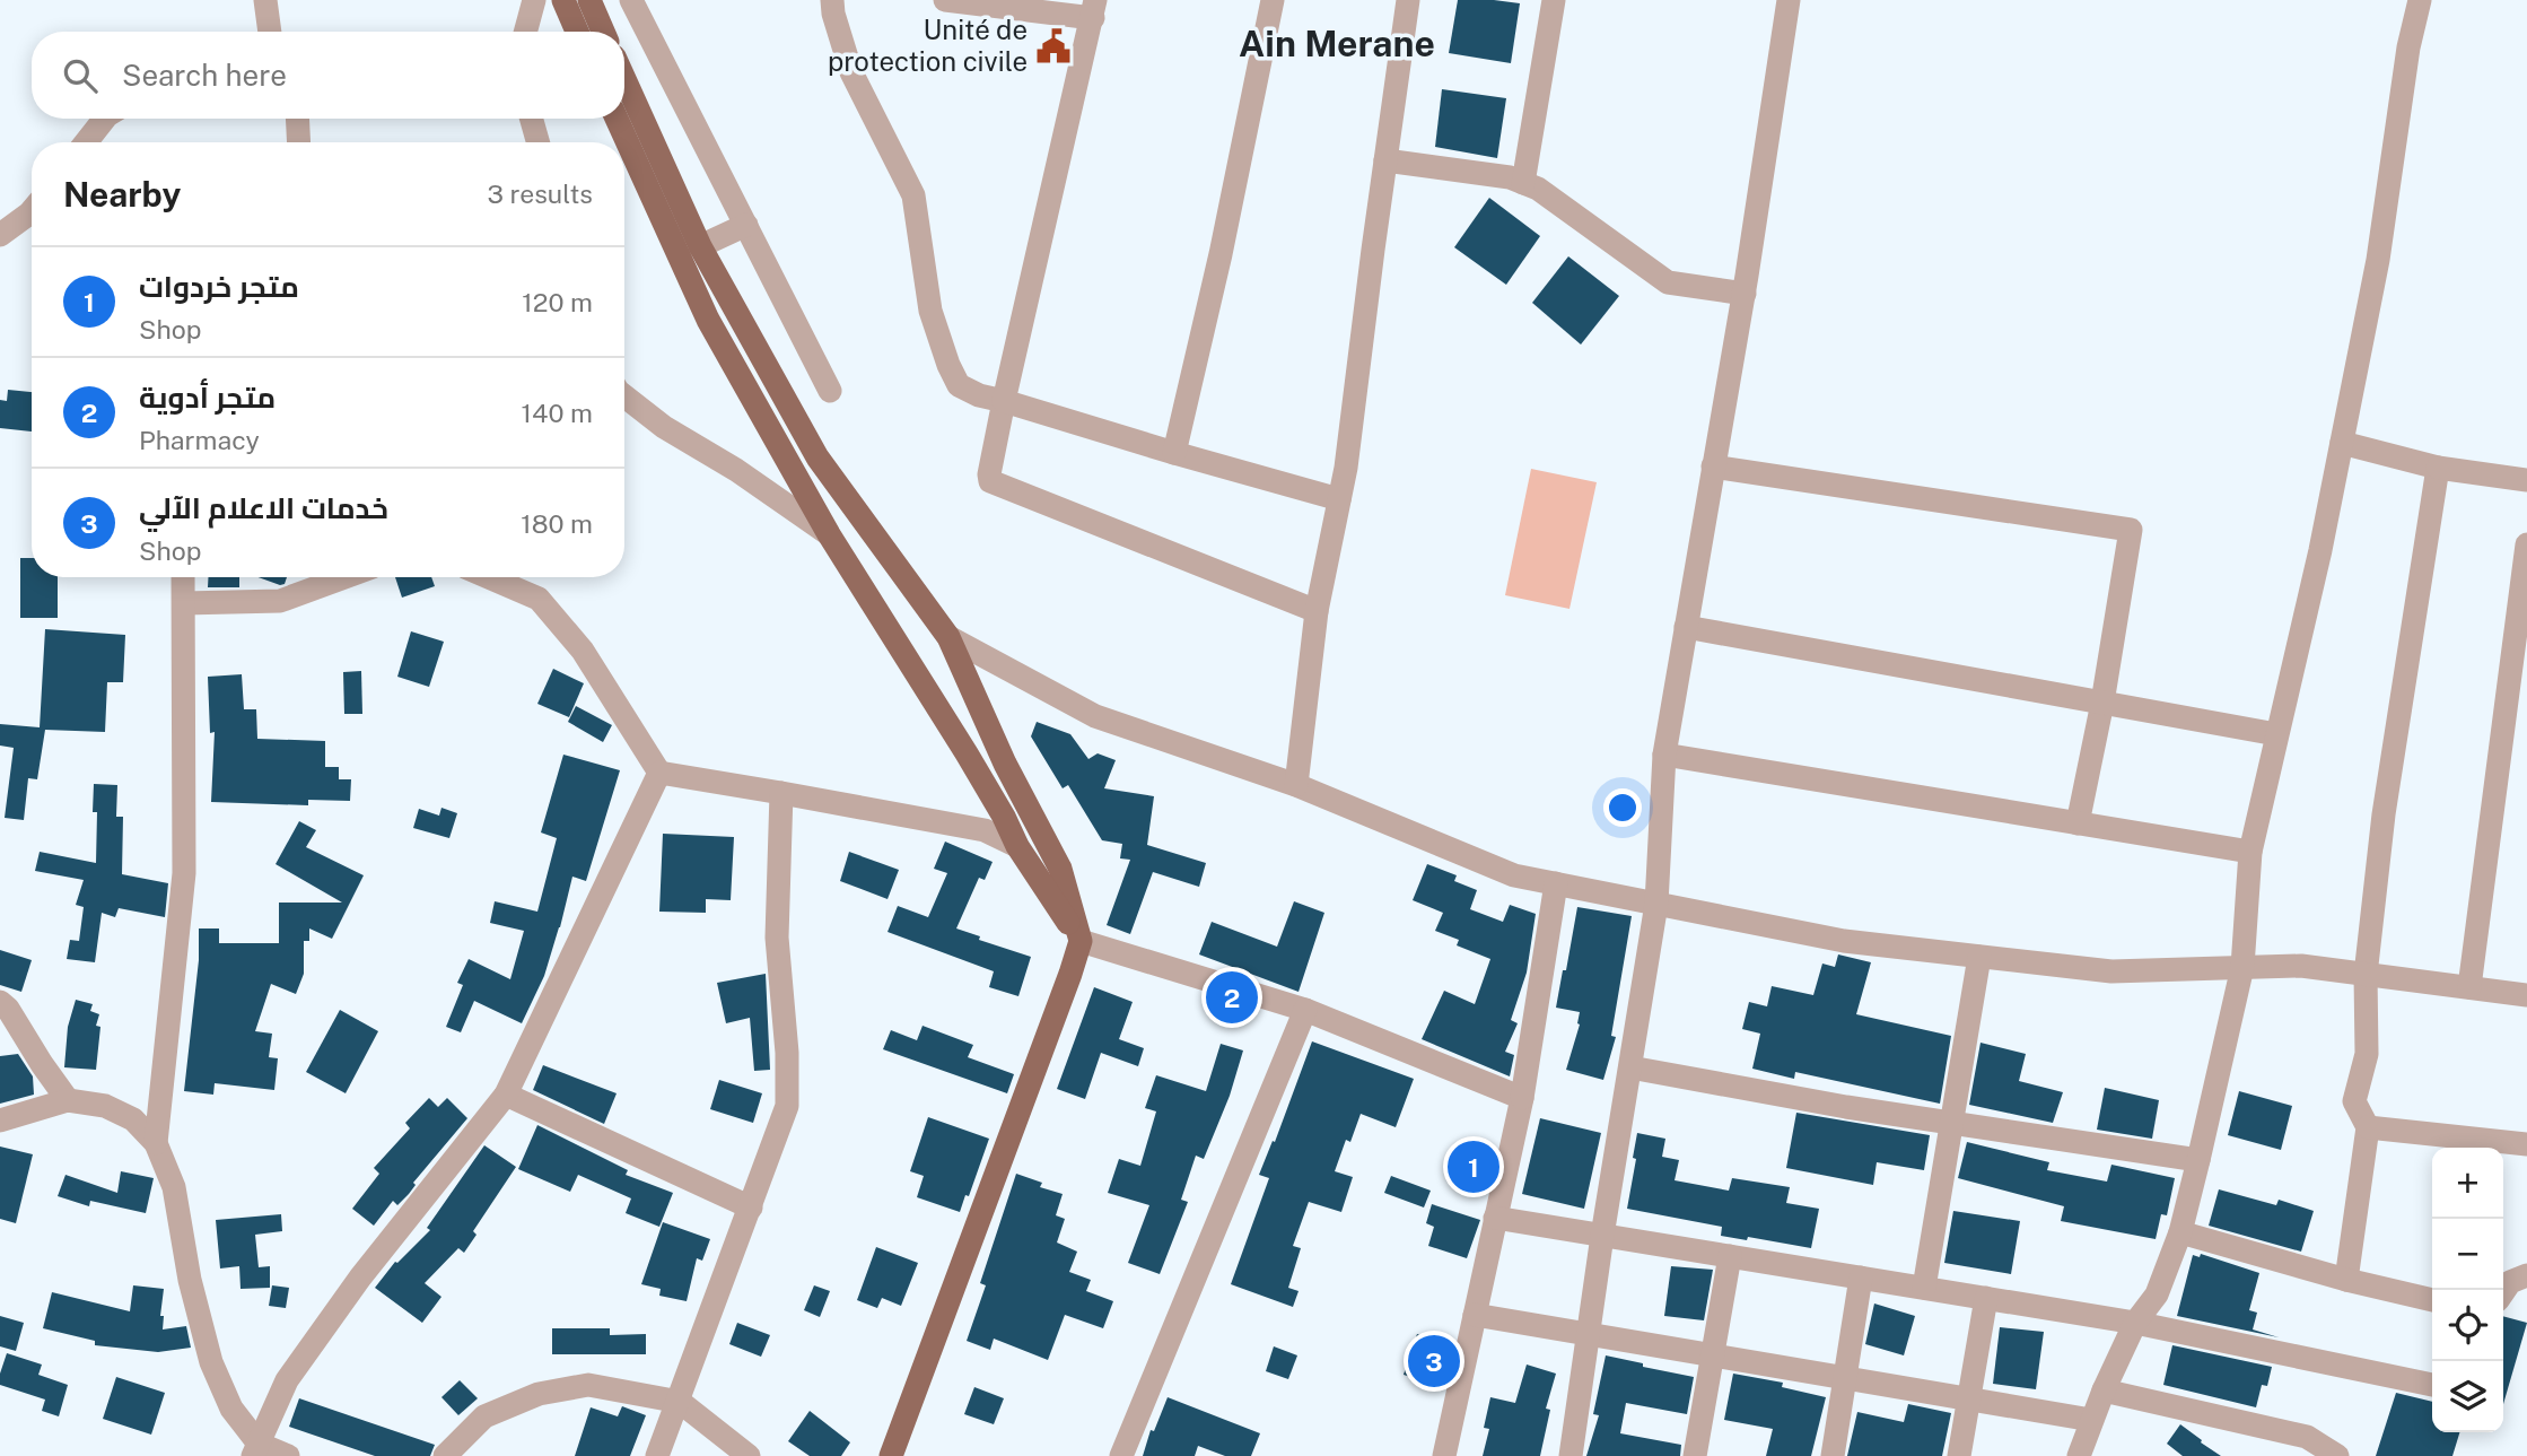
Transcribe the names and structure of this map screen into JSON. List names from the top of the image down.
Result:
{
  "districts": ["Ain Merane"],
  "places": {
    "public building": ["Unité de protection civile"]
  },
  "page": {
    "search": "Search here",
    "heading": ["Nearby", "3 results"],
    "list": [
      {
        "mark": "1",
        "name": "متجر خردوات",
        "note": "Shop",
        "value": "120 m"
      },
      {
        "mark": "2",
        "name": "متجر أدوية",
        "note": "Pharmacy",
        "value": "140 m"
      },
      {
        "mark": "3",
        "name": "خدمات الاعلام الآلي",
        "note": "Shop",
        "value": "180 m"
      }
    ],
    "pins": ["2", "1", "3"],
    "map_buttons": ["+", "−"]
  }
}
